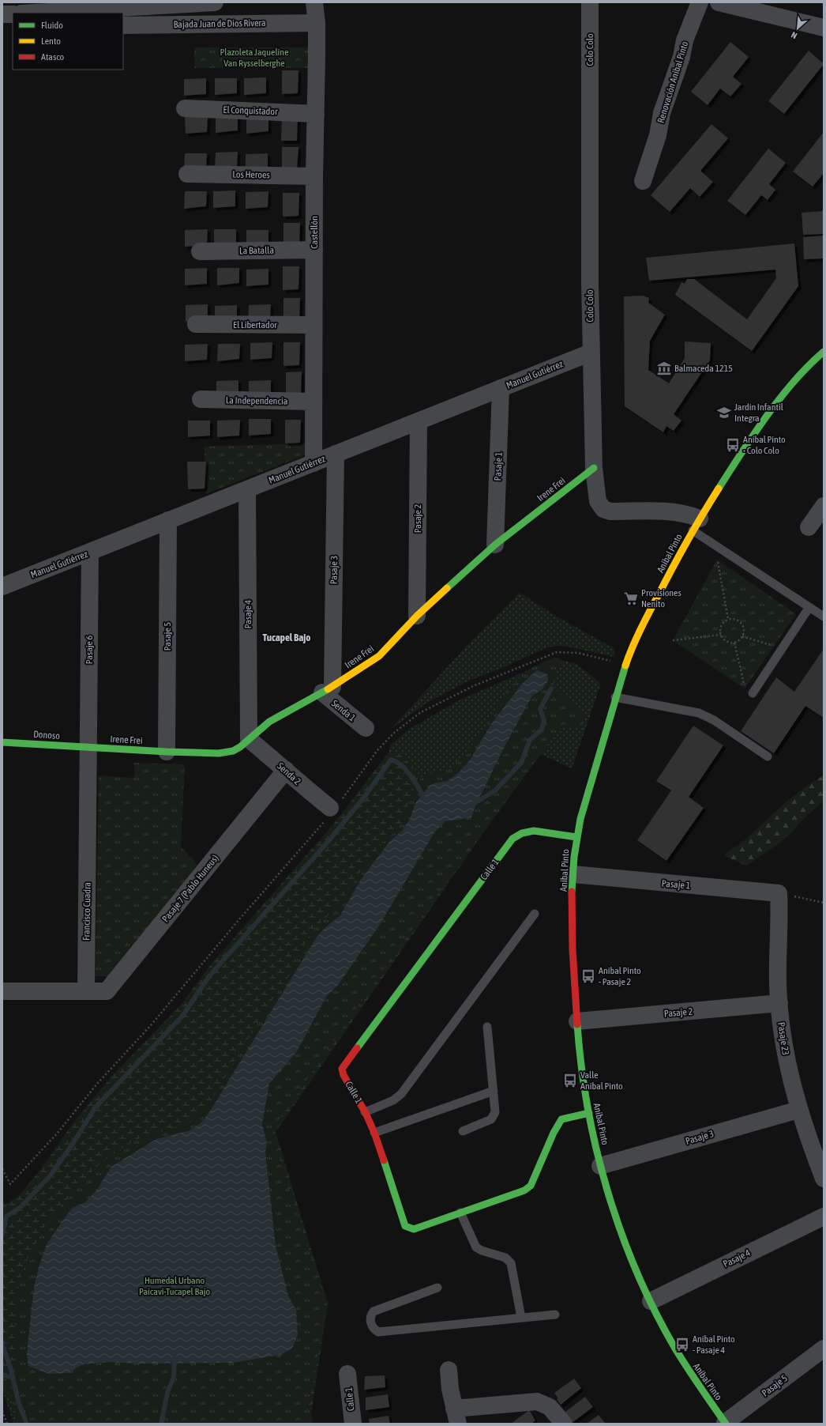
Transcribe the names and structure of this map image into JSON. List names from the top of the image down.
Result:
{
  "streets": {
    "street": [
      "Bajada Juan de Dios Rivera",
      "Colo Colo",
      "Renovación Aníbal Pinto",
      "El Conquistador",
      "Los Heroes",
      "Castellón",
      "La Batalla",
      "El Libertador",
      "Manuel Gutiérrez",
      "La Independencia",
      "Pasaje 1",
      "Irene Frei",
      "Pasaje 2",
      "Aníbal Pinto",
      "Pasaje 3",
      "Pasaje 4",
      "Pasaje 5",
      "Pasaje 6",
      "Senda 1",
      "Donoso",
      "Senda 2",
      "Calle 1",
      "Pasaje 7 (Pablo Huneus)",
      "Francisco Cuadra",
      "Pasaje 23"
    ]
  },
  "crossings": [
    ["Bajada Juan de Dios Rivera", "Castellón"],
    ["Colo Colo", "Manuel Gutiérrez"],
    ["Colo Colo", "Irene Frei"],
    ["Colo Colo", "Aníbal Pinto"],
    ["El Conquistador", "Castellón"],
    ["Los Heroes", "Castellón"],
    ["Castellón", "La Batalla"],
    ["Castellón", "El Libertador"],
    ["Castellón", "Manuel Gutiérrez"],
    ["Castellón", "La Independencia"],
    ["Manuel Gutiérrez", "Pasaje 1"],
    ["Manuel Gutiérrez", "Pasaje 2"],
    ["Manuel Gutiérrez", "Pasaje 3"],
    ["Manuel Gutiérrez", "Pasaje 4"],
    ["Manuel Gutiérrez", "Pasaje 5"],
    ["Manuel Gutiérrez", "Pasaje 6"],
    ["Pasaje 1", "Irene Frei"],
    ["Pasaje 1", "Aníbal Pinto"],
    ["Pasaje 1", "Pasaje 23"],
    ["Irene Frei", "Pasaje 2"],
    ["Irene Frei", "Pasaje 3"],
    ["Irene Frei", "Pasaje 4"],
    ["Irene Frei", "Pasaje 5"],
    ["Irene Frei", "Pasaje 6"],
    ["Irene Frei", "Senda 1"],
    ["Irene Frei", "Donoso"],
    ["Irene Frei", "Senda 2"],
    ["Irene Frei", "Francisco Cuadra"],
    ["Pasaje 2", "Aníbal Pinto"],
    ["Pasaje 2", "Pasaje 23"],
    ["Aníbal Pinto", "Pasaje 3"],
    ["Aníbal Pinto", "Pasaje 4"],
    ["Aníbal Pinto", "Pasaje 5"],
    ["Aníbal Pinto", "Calle 1"],
    ["Pasaje 3", "Senda 1"],
    ["Pasaje 3", "Pasaje 23"],
    ["Pasaje 4", "Senda 2"],
    ["Pasaje 6", "Donoso"],
    ["Pasaje 6", "Francisco Cuadra"],
    ["Donoso", "Francisco Cuadra"],
    ["Senda 2", "Pasaje 7 (Pablo Huneus)"],
    ["Pasaje 7 (Pablo Huneus)", "Francisco Cuadra"]
  ],
  "districts": ["Tucapel Bajo"],
  "parks": ["Plazoleta Jaqueline Van Rysselberghe", "Humedal Urbano Paicaví-Tucapel Bajo"],
  "places": {
    "museum": ["Balmaceda 1215"],
    "school or university": ["Jardín Infantil Integra"],
    "bus stop": [
      "Aníbal Pinto - Colo Colo",
      "Aníbal Pinto - Pasaje 2",
      "Valle Aníbal Pinto",
      "Aníbal Pinto - Pasaje 4"
    ],
    "supermarket": ["Provisiones Nenito"]
  },
  "legend": ["Fluido", "Lento", "Atasco"],
  "north": "bottom left"
}
